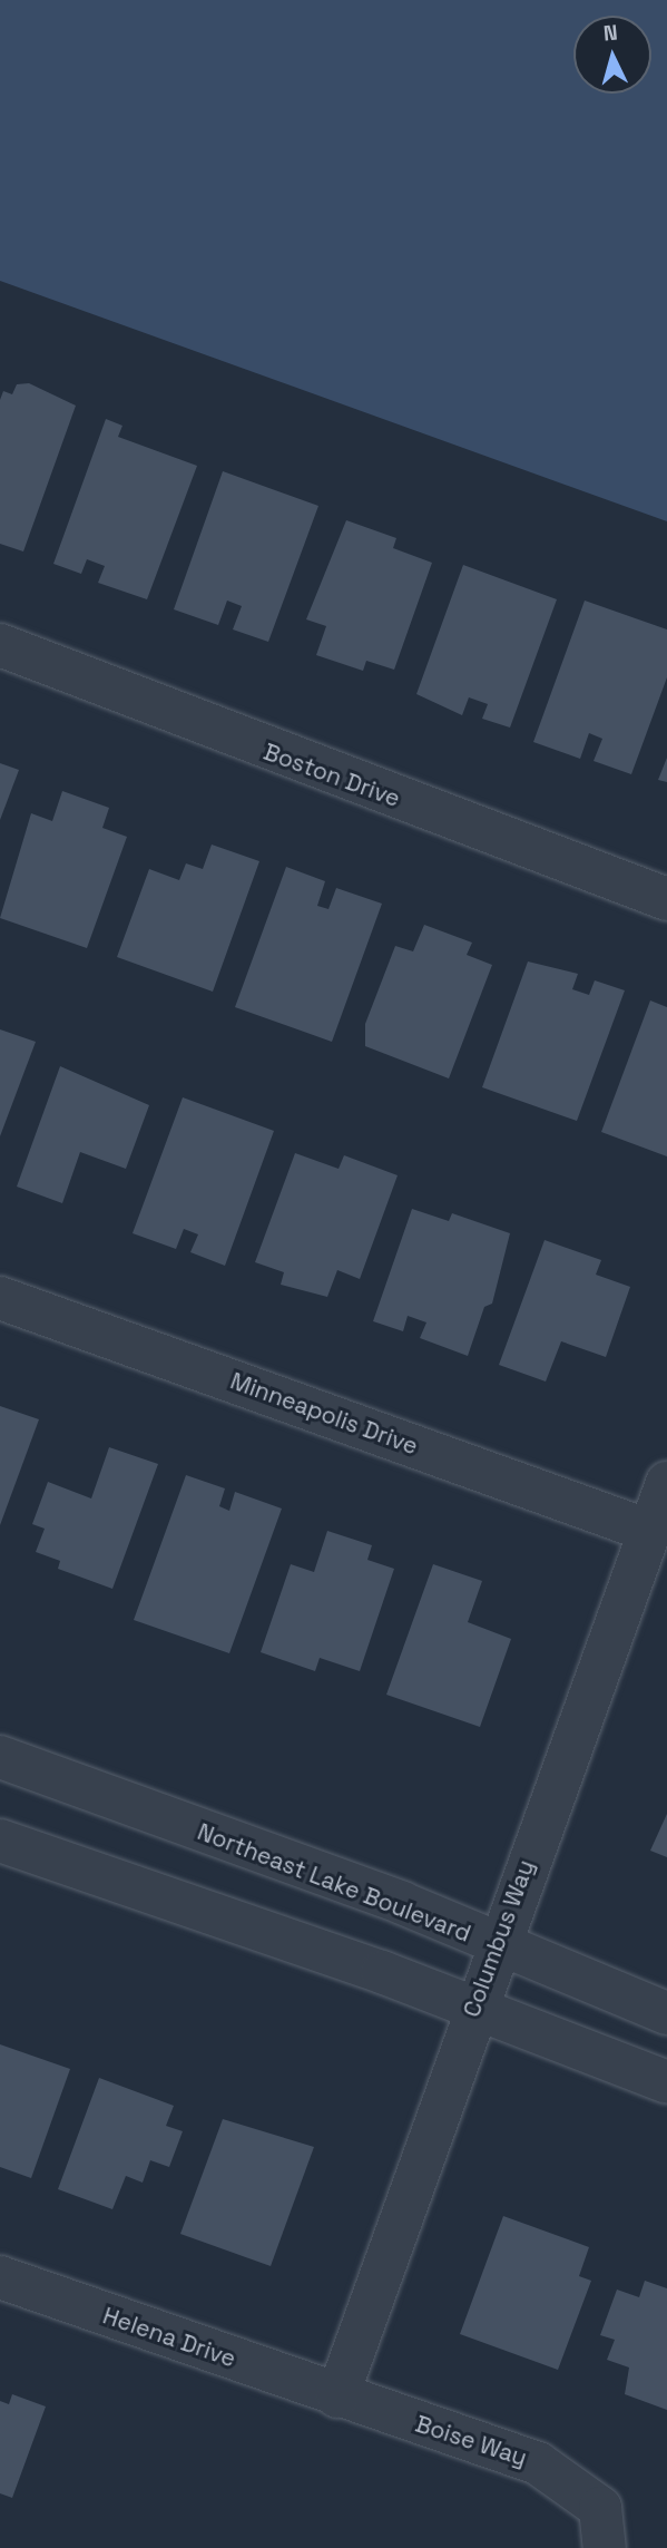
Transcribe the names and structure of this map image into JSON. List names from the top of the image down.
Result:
{
  "streets": {
    "street": [
      "Boston Drive",
      "Minneapolis Drive",
      "Northeast Lake Boulevard",
      "Columbus Way",
      "Helena Drive",
      "Boise Way"
    ]
  },
  "crossings": [
    ["Minneapolis Drive", "Columbus Way"],
    ["Northeast Lake Boulevard", "Columbus Way"],
    ["Columbus Way", "Helena Drive"],
    ["Columbus Way", "Boise Way"],
    ["Helena Drive", "Boise Way"]
  ],
  "north": "top"
}
